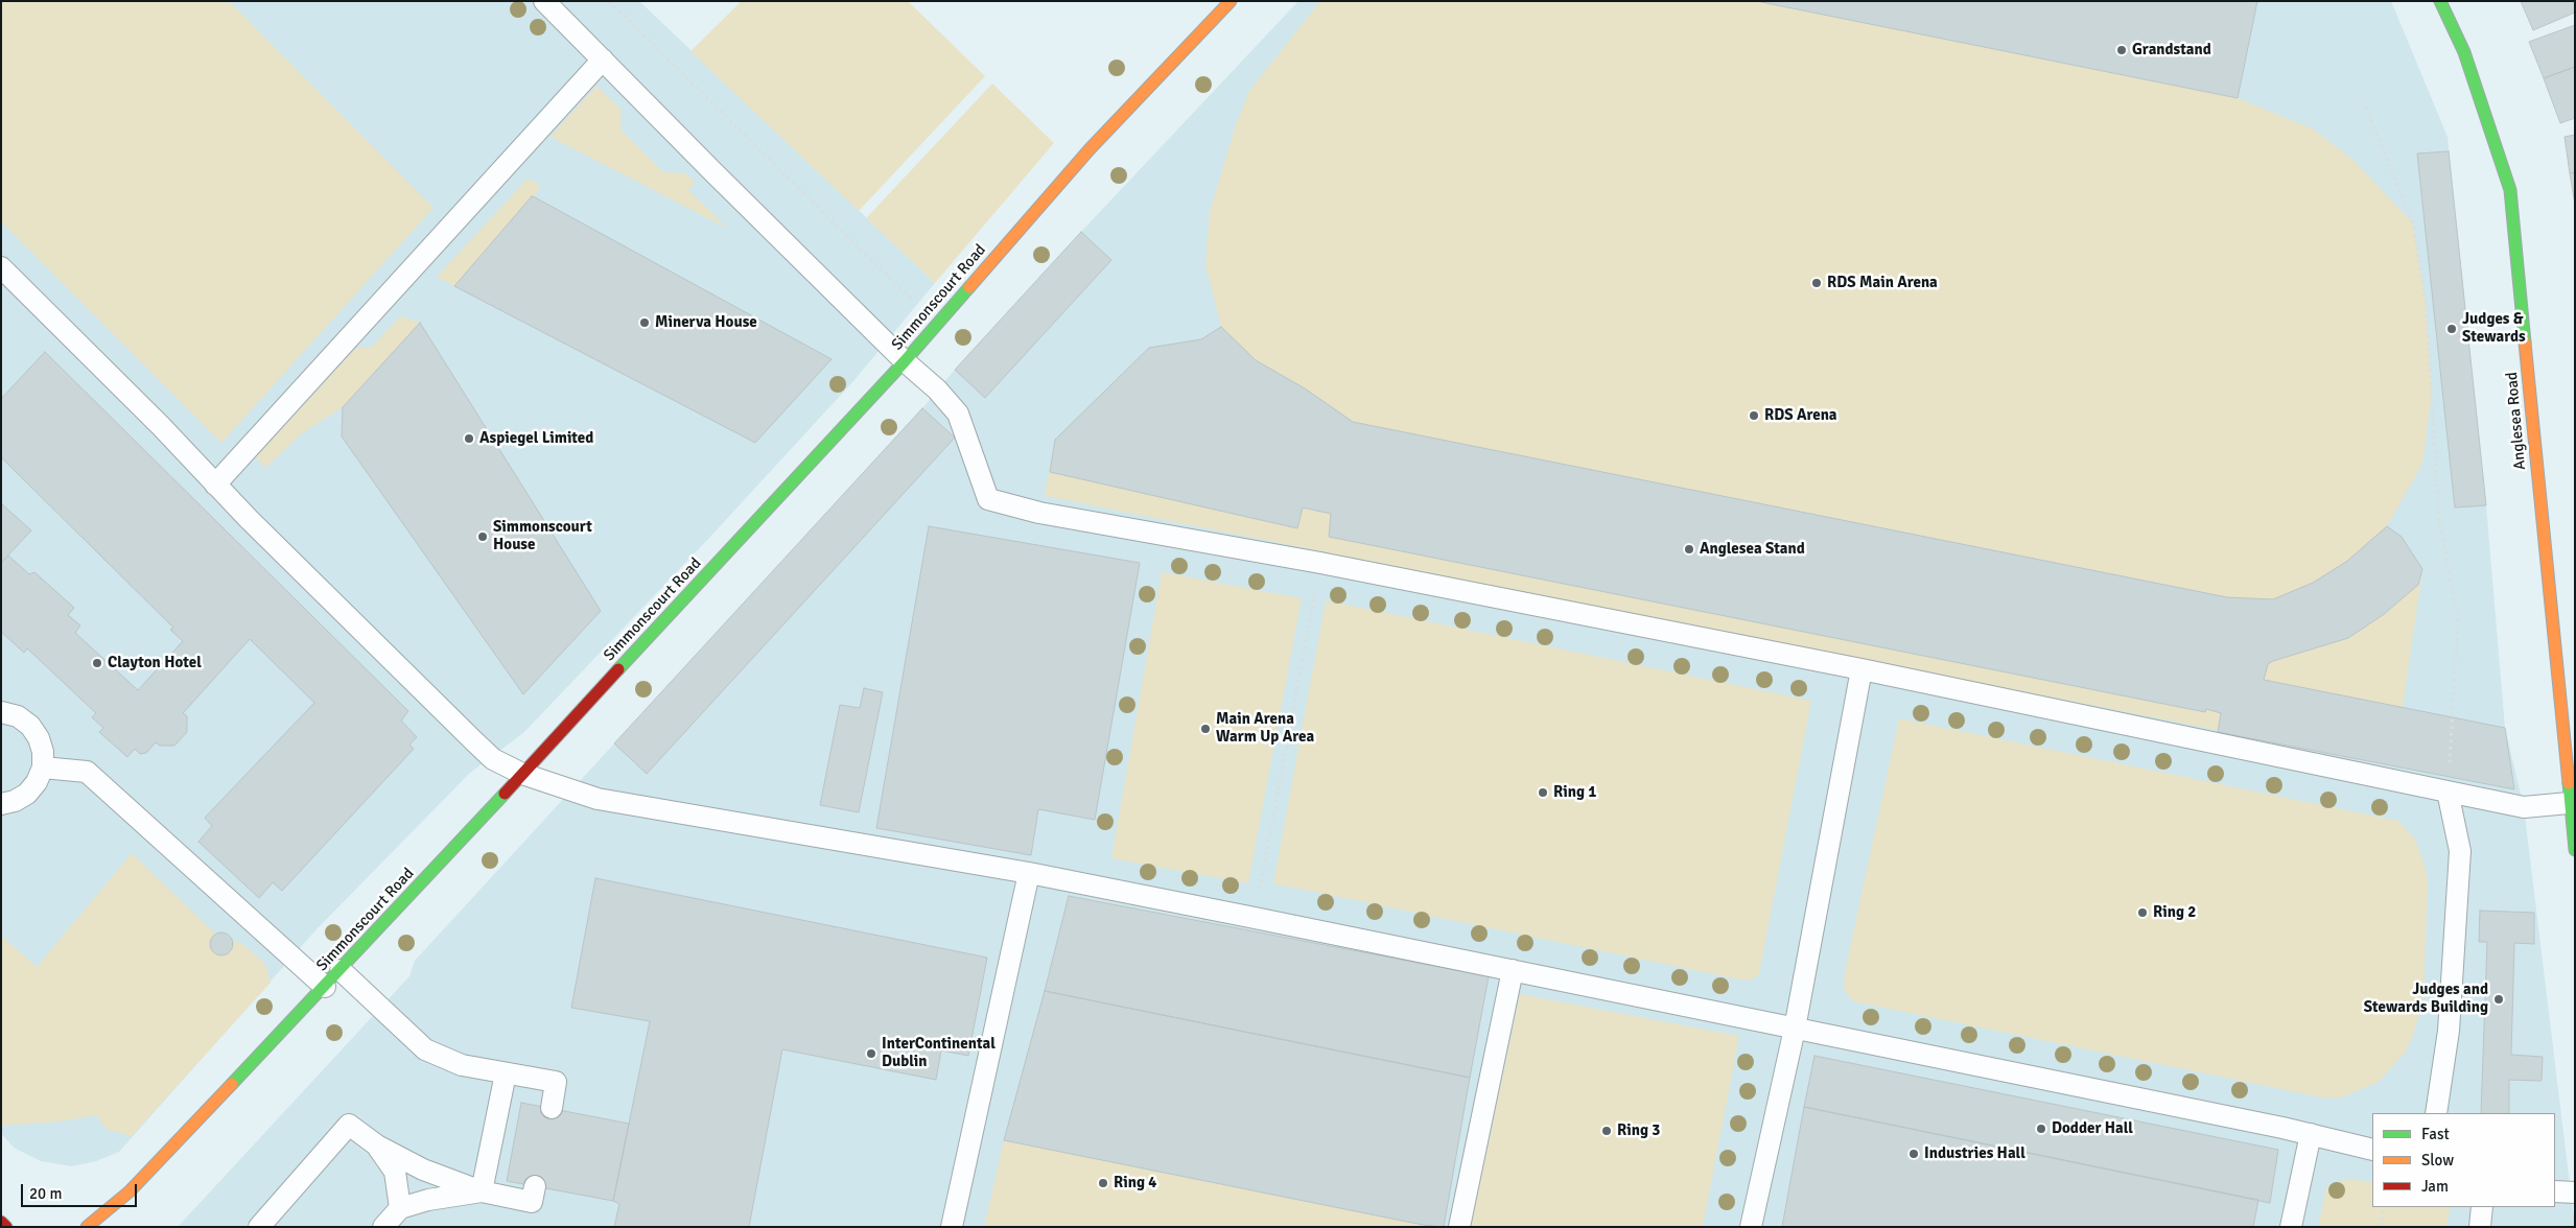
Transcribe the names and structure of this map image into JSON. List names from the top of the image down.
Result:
{
  "streets": {
    "street": ["Simmonscourt Road", "Anglesea Road"]
  },
  "places": [
    "Grandstand",
    "RDS Main Arena",
    "Minerva House",
    "Judges & Stewards",
    "RDS Arena",
    "Aspiegel Limited",
    "Simmonscourt House",
    "Anglesea Stand",
    "Clayton Hotel",
    "Main Arena Warm Up Area",
    "Ring 1",
    "Ring 2",
    "Judges and Stewards Building",
    "InterContinental Dublin",
    "Dodder Hall",
    "Ring 3",
    "Industries Hall",
    "Ring 4"
  ],
  "legend": ["Fast", "Slow", "Jam"],
  "scale_bar": "20 m"
}
